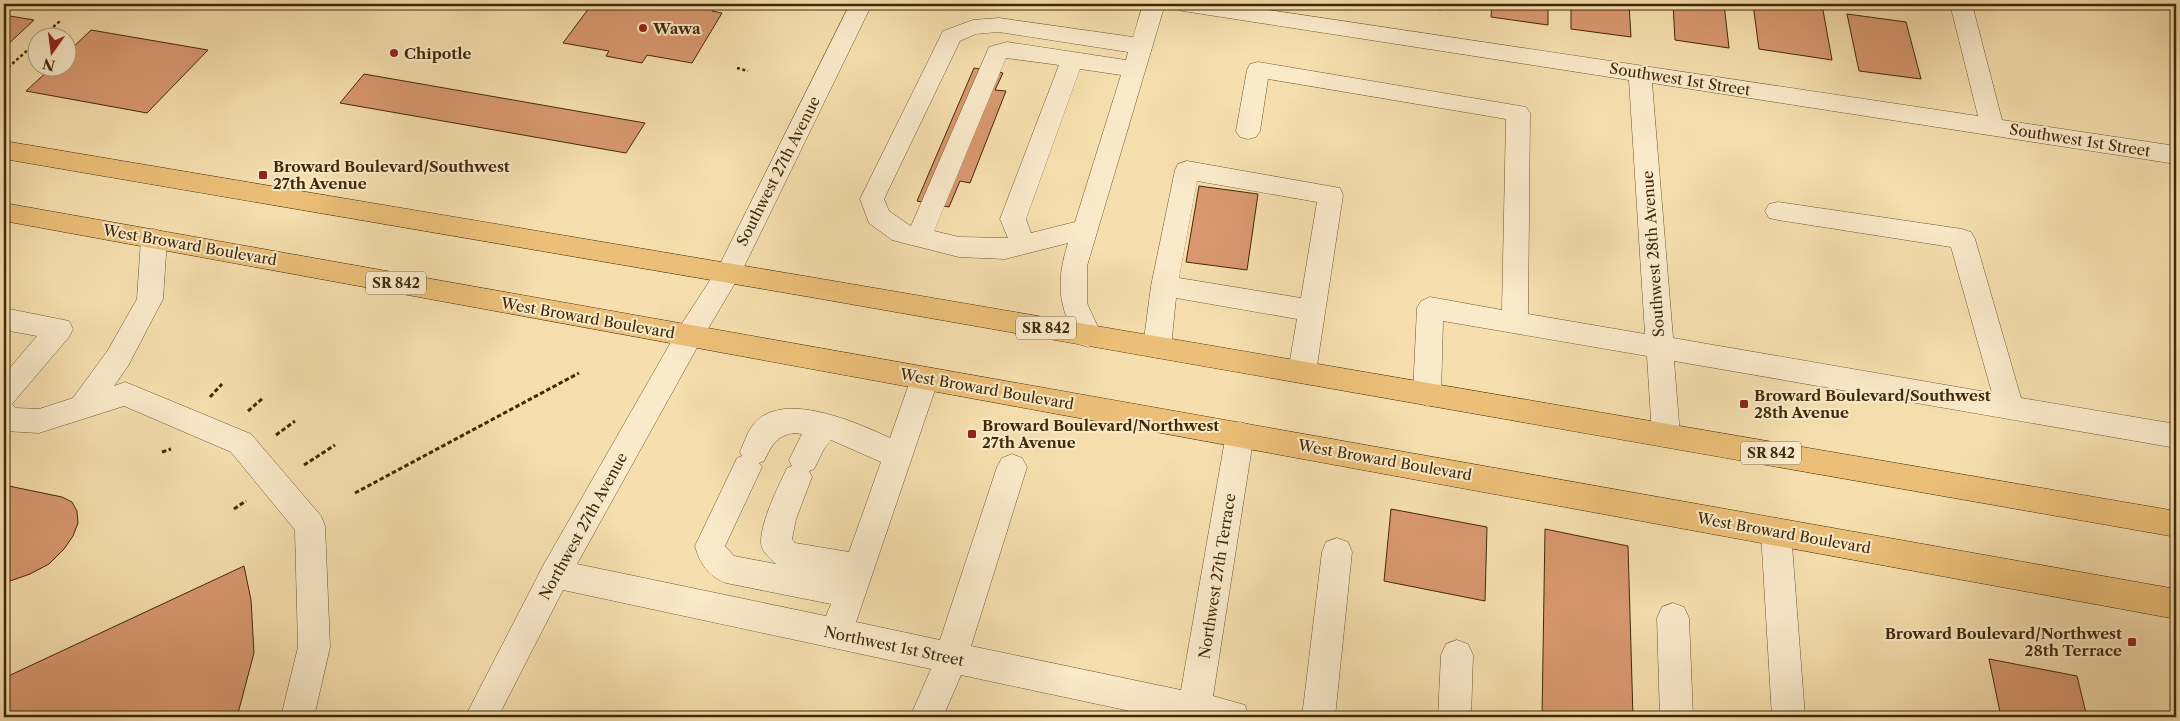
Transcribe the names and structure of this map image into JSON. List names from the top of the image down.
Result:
{
  "streets": {
    "main road": ["West Broward Boulevard", "SR 842"],
    "street": [
      "Southwest 1st Street",
      "Southwest 27th Avenue",
      "Southwest 28th Avenue",
      "Northwest 27th Avenue",
      "Northwest 27th Terrace",
      "Northwest 1st Street"
    ]
  },
  "crossings": [
    ["Southwest 1st Street", "Southwest 28th Avenue"],
    ["Southwest 27th Avenue", "West Broward Boulevard"],
    ["Southwest 27th Avenue", "SR 842"],
    ["Southwest 27th Avenue", "Northwest 27th Avenue"],
    ["West Broward Boulevard", "Northwest 27th Avenue"],
    ["West Broward Boulevard", "Northwest 27th Terrace"],
    ["Southwest 28th Avenue", "SR 842"],
    ["Northwest 27th Avenue", "Northwest 1st Street"],
    ["Northwest 27th Terrace", "Northwest 1st Street"]
  ],
  "places": {
    "other": ["Wawa", "Chipotle"],
    "transit": [
      "Broward Boulevard/Southwest 27th Avenue",
      "Broward Boulevard/Southwest 28th Avenue",
      "Broward Boulevard/Northwest 27th Avenue",
      "Broward Boulevard/Northwest 28th Terrace"
    ]
  },
  "north": "bottom"
}
